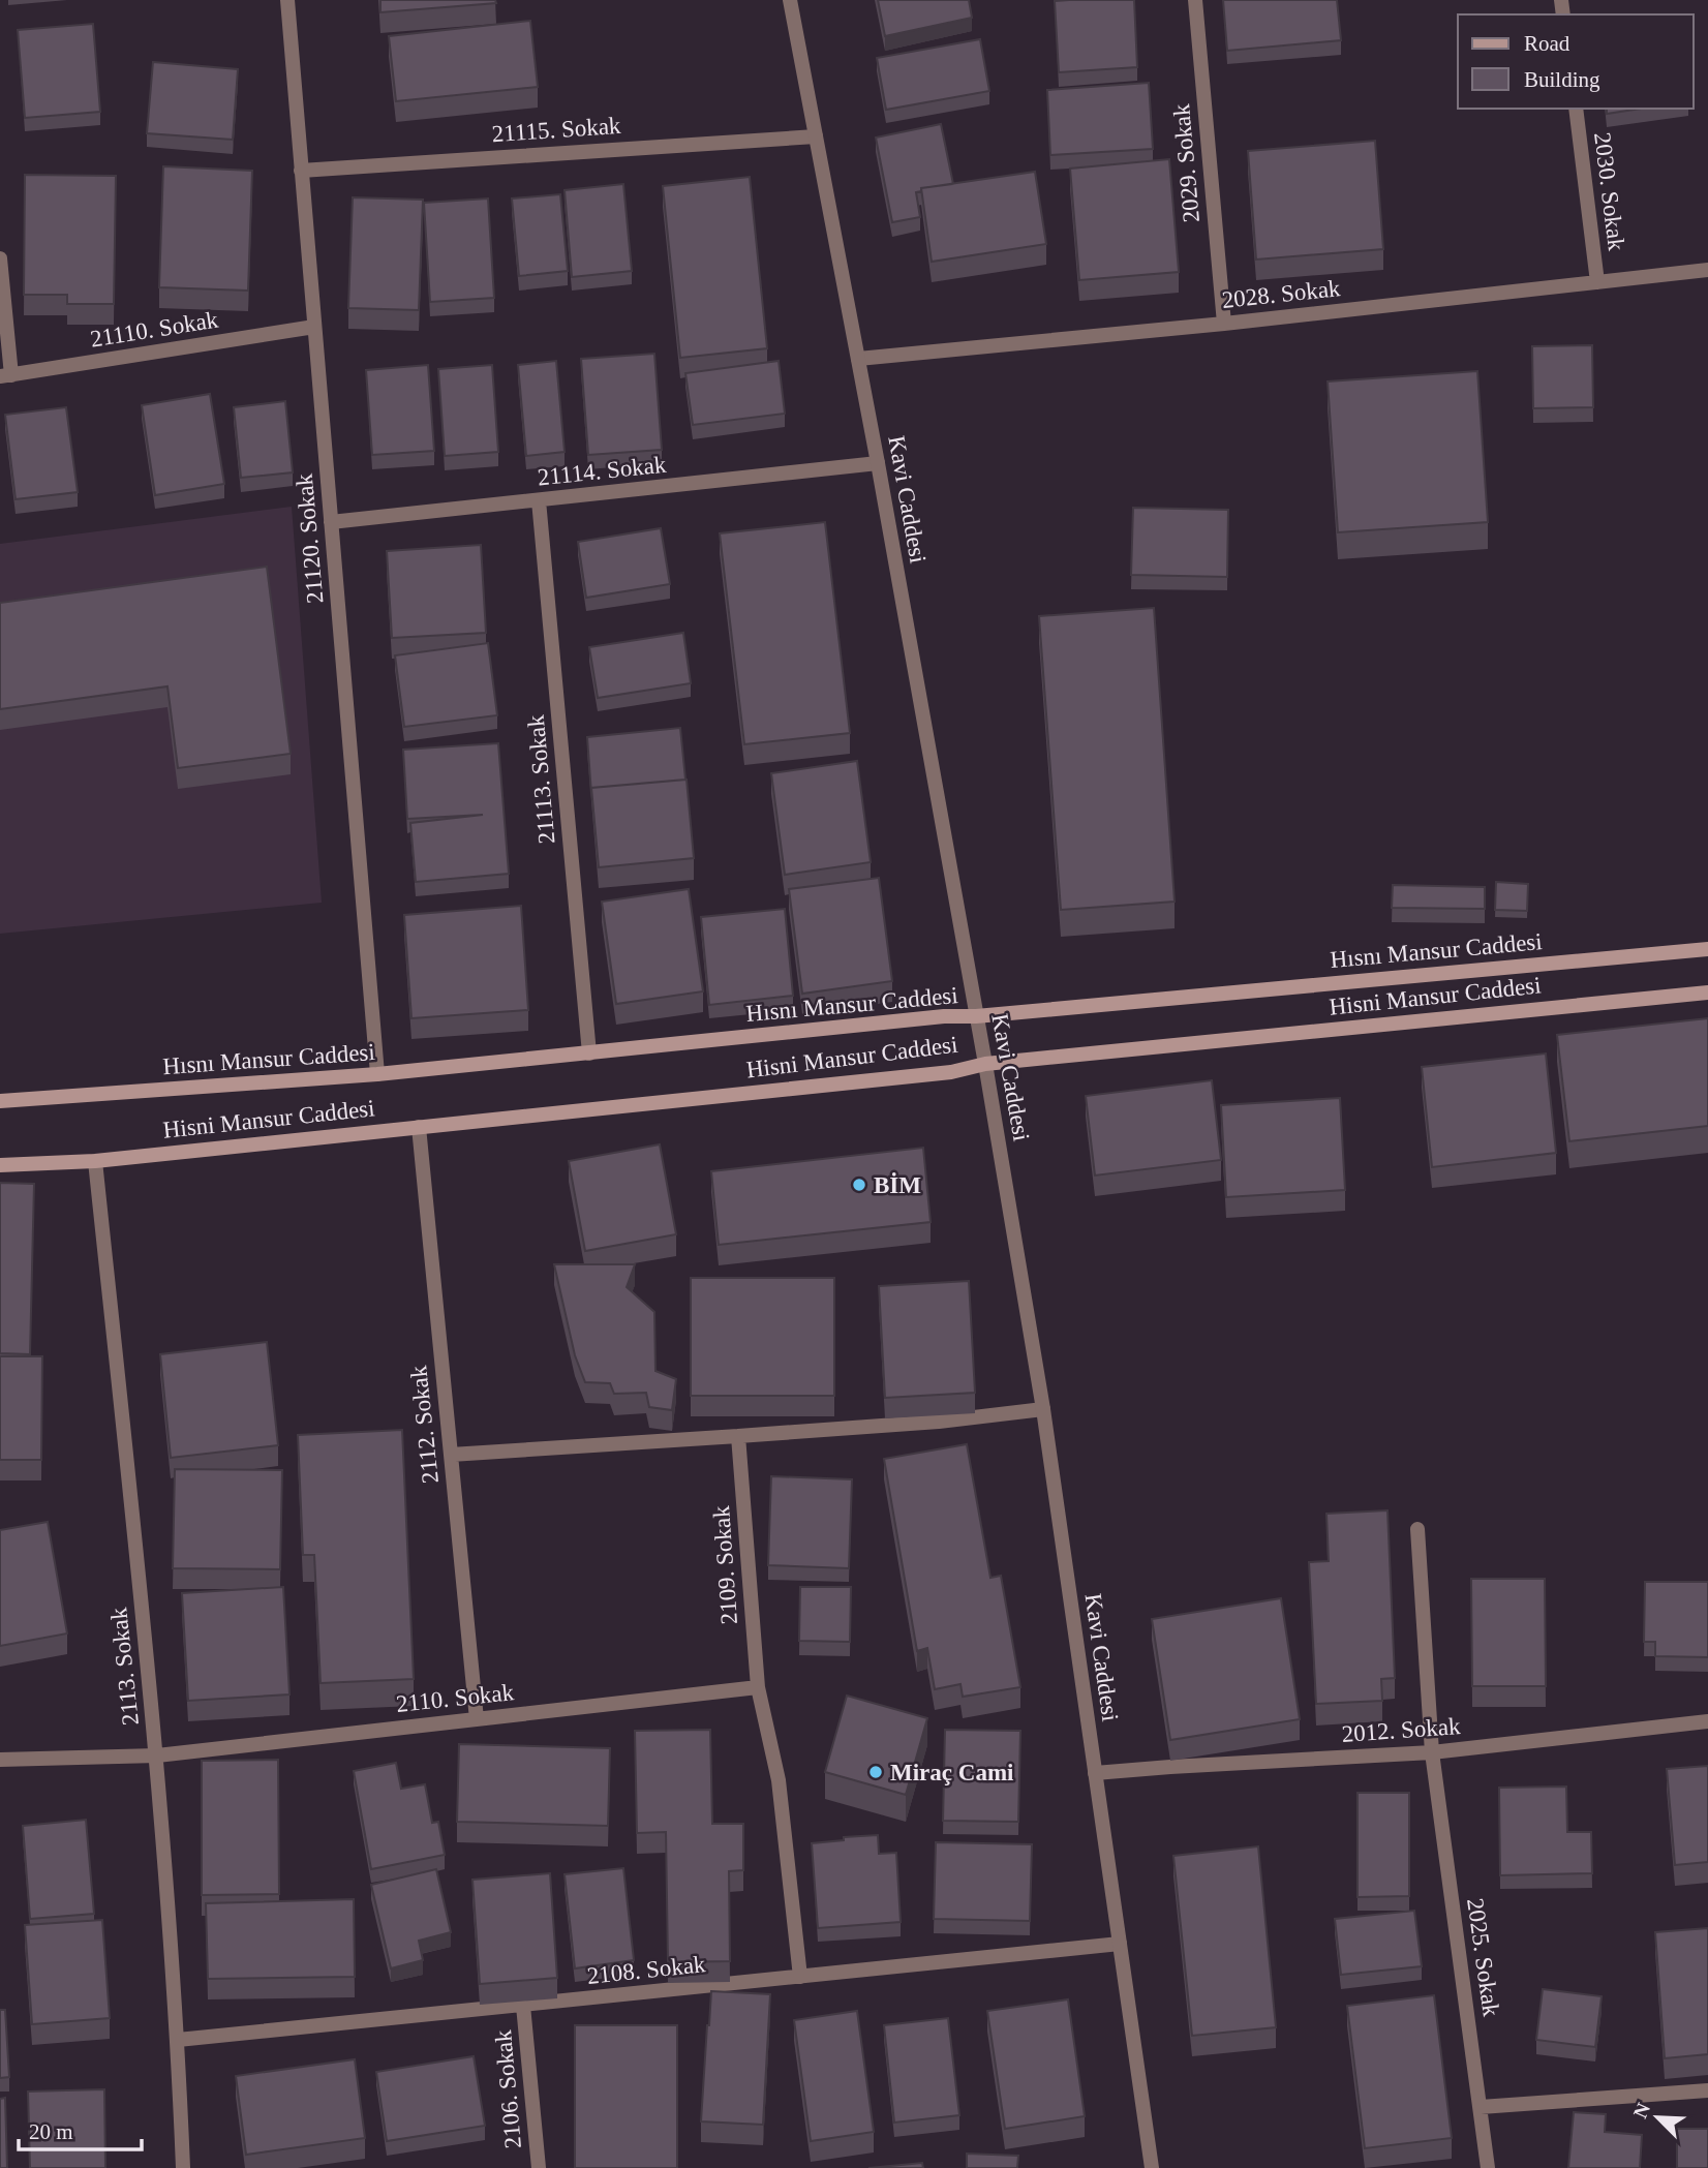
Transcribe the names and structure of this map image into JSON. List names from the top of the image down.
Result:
{
  "streets": {
    "main road": ["Hısnı Mansur Caddesi", "Hisni Mansur Caddesi"],
    "street": [
      "21115. Sokak",
      "2029. Sokak",
      "2030. Sokak",
      "2028. Sokak",
      "21110. Sokak",
      "21114. Sokak",
      "Kavi Caddesi",
      "21120. Sokak",
      "21113. Sokak",
      "2112. Sokak",
      "2109. Sokak",
      "2113. Sokak",
      "2110. Sokak",
      "2012. Sokak",
      "2025. Sokak",
      "2108. Sokak",
      "2106. Sokak"
    ]
  },
  "crossings": [
    ["21115. Sokak", "Kavi Caddesi"],
    ["21115. Sokak", "21120. Sokak"],
    ["2029. Sokak", "2028. Sokak"],
    ["2030. Sokak", "2028. Sokak"],
    ["2028. Sokak", "Kavi Caddesi"],
    ["21110. Sokak", "21120. Sokak"],
    ["21114. Sokak", "Kavi Caddesi"],
    ["21114. Sokak", "21120. Sokak"],
    ["21114. Sokak", "21113. Sokak"],
    ["Kavi Caddesi", "Hısnı Mansur Caddesi"],
    ["Kavi Caddesi", "Hisni Mansur Caddesi"],
    ["Kavi Caddesi", "2012. Sokak"],
    ["Kavi Caddesi", "2108. Sokak"],
    ["21120. Sokak", "Hısnı Mansur Caddesi"],
    ["21113. Sokak", "Hısnı Mansur Caddesi"],
    ["Hisni Mansur Caddesi", "2112. Sokak"],
    ["Hisni Mansur Caddesi", "2113. Sokak"],
    ["2112. Sokak", "2110. Sokak"],
    ["2109. Sokak", "2110. Sokak"],
    ["2109. Sokak", "2108. Sokak"],
    ["2113. Sokak", "2110. Sokak"],
    ["2113. Sokak", "2108. Sokak"],
    ["2012. Sokak", "2025. Sokak"],
    ["2108. Sokak", "2106. Sokak"]
  ],
  "places": ["BİM", "Miraç Cami"],
  "legend": ["Road", "Building"],
  "scale_bar": "20 m",
  "north": "top left"
}
